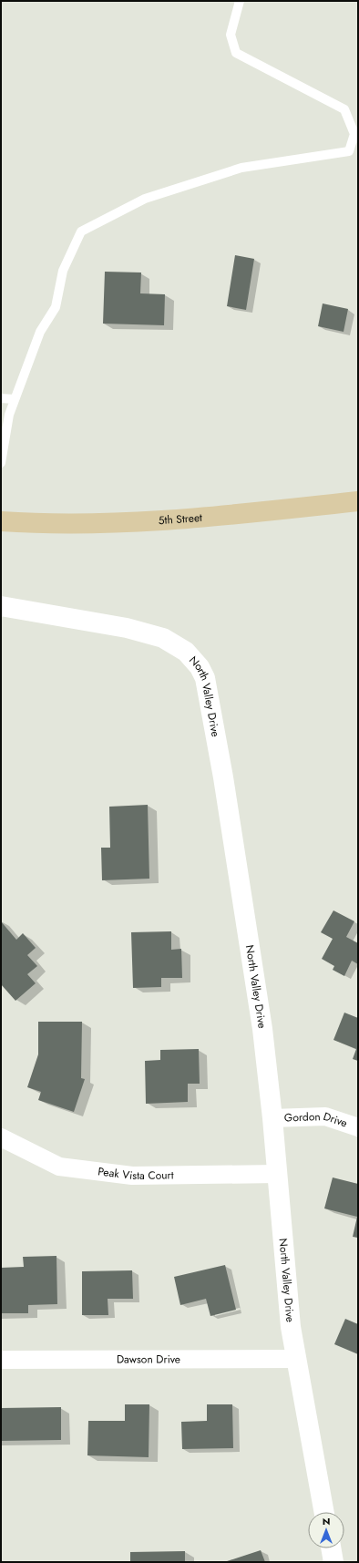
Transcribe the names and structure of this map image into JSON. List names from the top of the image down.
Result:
{
  "streets": {
    "main road": ["5th Street"],
    "street": [
      "North Valley Drive",
      "Gordon Drive",
      "Peak Vista Court",
      "Dawson Drive"
    ]
  },
  "crossings": [
    ["North Valley Drive", "Gordon Drive"],
    ["North Valley Drive", "Peak Vista Court"],
    ["North Valley Drive", "Dawson Drive"]
  ],
  "north": "top"
}
